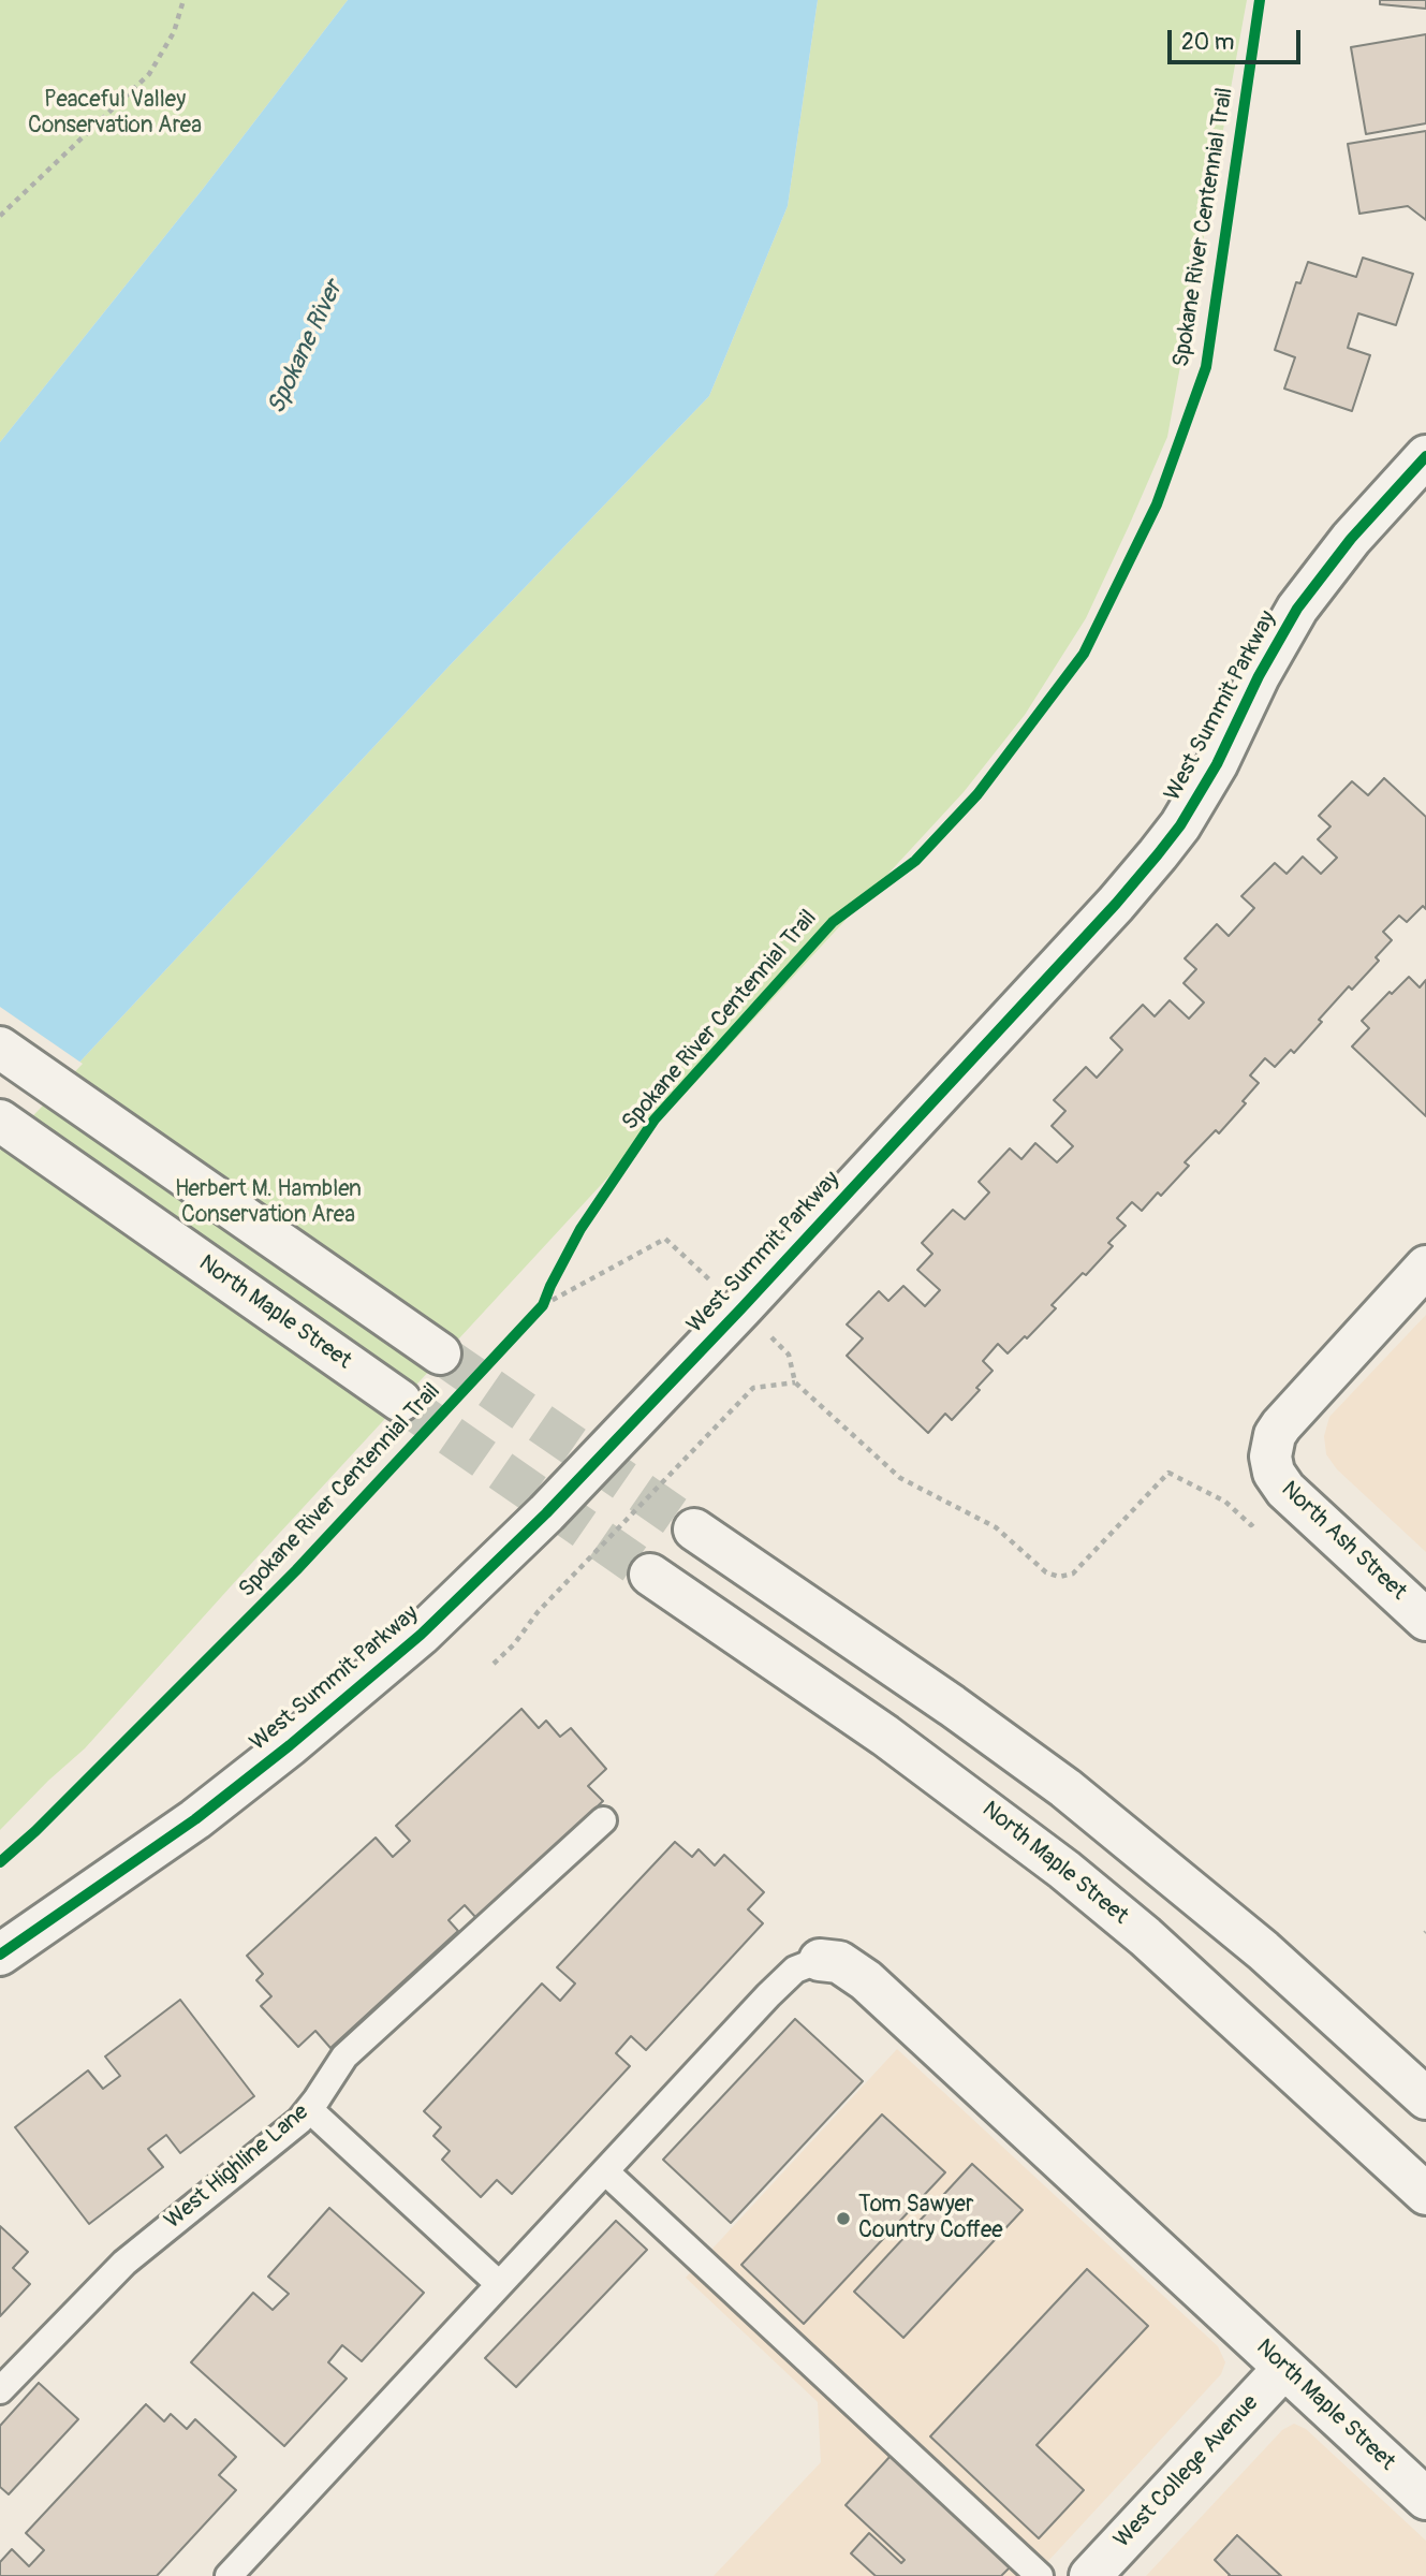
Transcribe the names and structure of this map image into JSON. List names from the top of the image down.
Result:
{
  "streets": {
    "street": [
      "West Summit Parkway",
      "North Maple Street",
      "North Ash Street",
      "West College Avenue"
    ],
    "lane": ["West Highline Lane"],
    "cycle path": ["Spokane River Centennial Trail"]
  },
  "crossings": [
    ["North Maple Street", "West College Avenue"]
  ],
  "water": ["Spokane River"],
  "parks": ["Peaceful Valley Conservation Area", "Herbert M. Hamblen Conservation Area"],
  "places": ["Tom Sawyer Country Coffee"],
  "scale_bar": "20 m"
}
